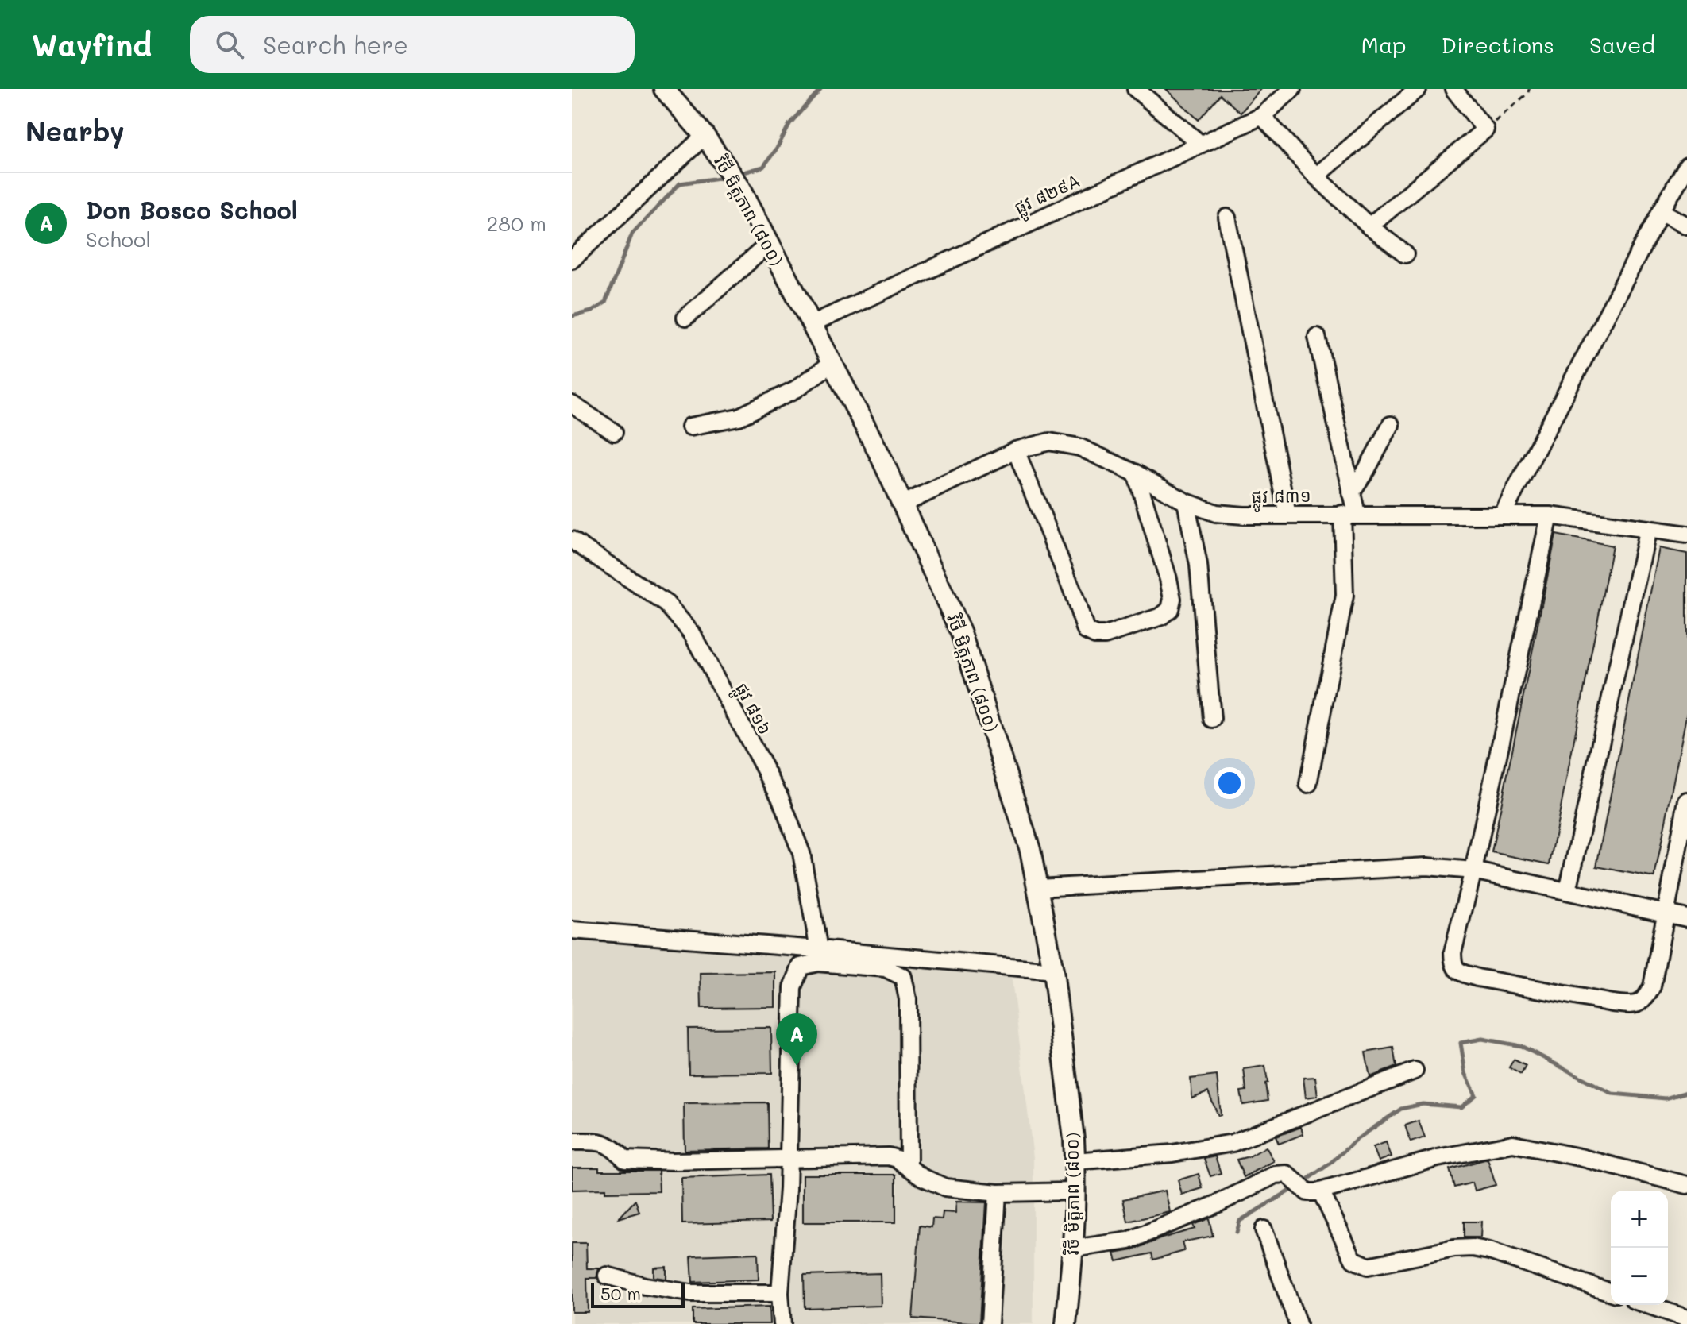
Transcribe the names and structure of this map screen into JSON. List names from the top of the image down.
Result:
{
  "streets": {
    "main road": ["វិថី មិត្តភាព (៨០០)"],
    "street": ["ផ្លូវ ៨២៩A", "ផ្លូវ ៨៣១", "ផ្លូវ ៨១៦"]
  },
  "crossings": [
    ["ផ្លូវ ៨២៩A", "វិថី មិត្តភាព (៨០០)"],
    ["វិថី មិត្តភាព (៨០០)", "ផ្លូវ ៨៣១"]
  ],
  "scale_bar": "50 m",
  "page": {
    "header": "Wayfind",
    "search": "Search here",
    "nav": ["Map", "Directions", "Saved"],
    "heading": "Nearby",
    "list": [
      {
        "mark": "A",
        "name": "Don Bosco School",
        "note": "School",
        "value": "280 m"
      }
    ],
    "pins": "A",
    "map_buttons": ["+", "−"],
    "scale": "50 m"
  }
}
